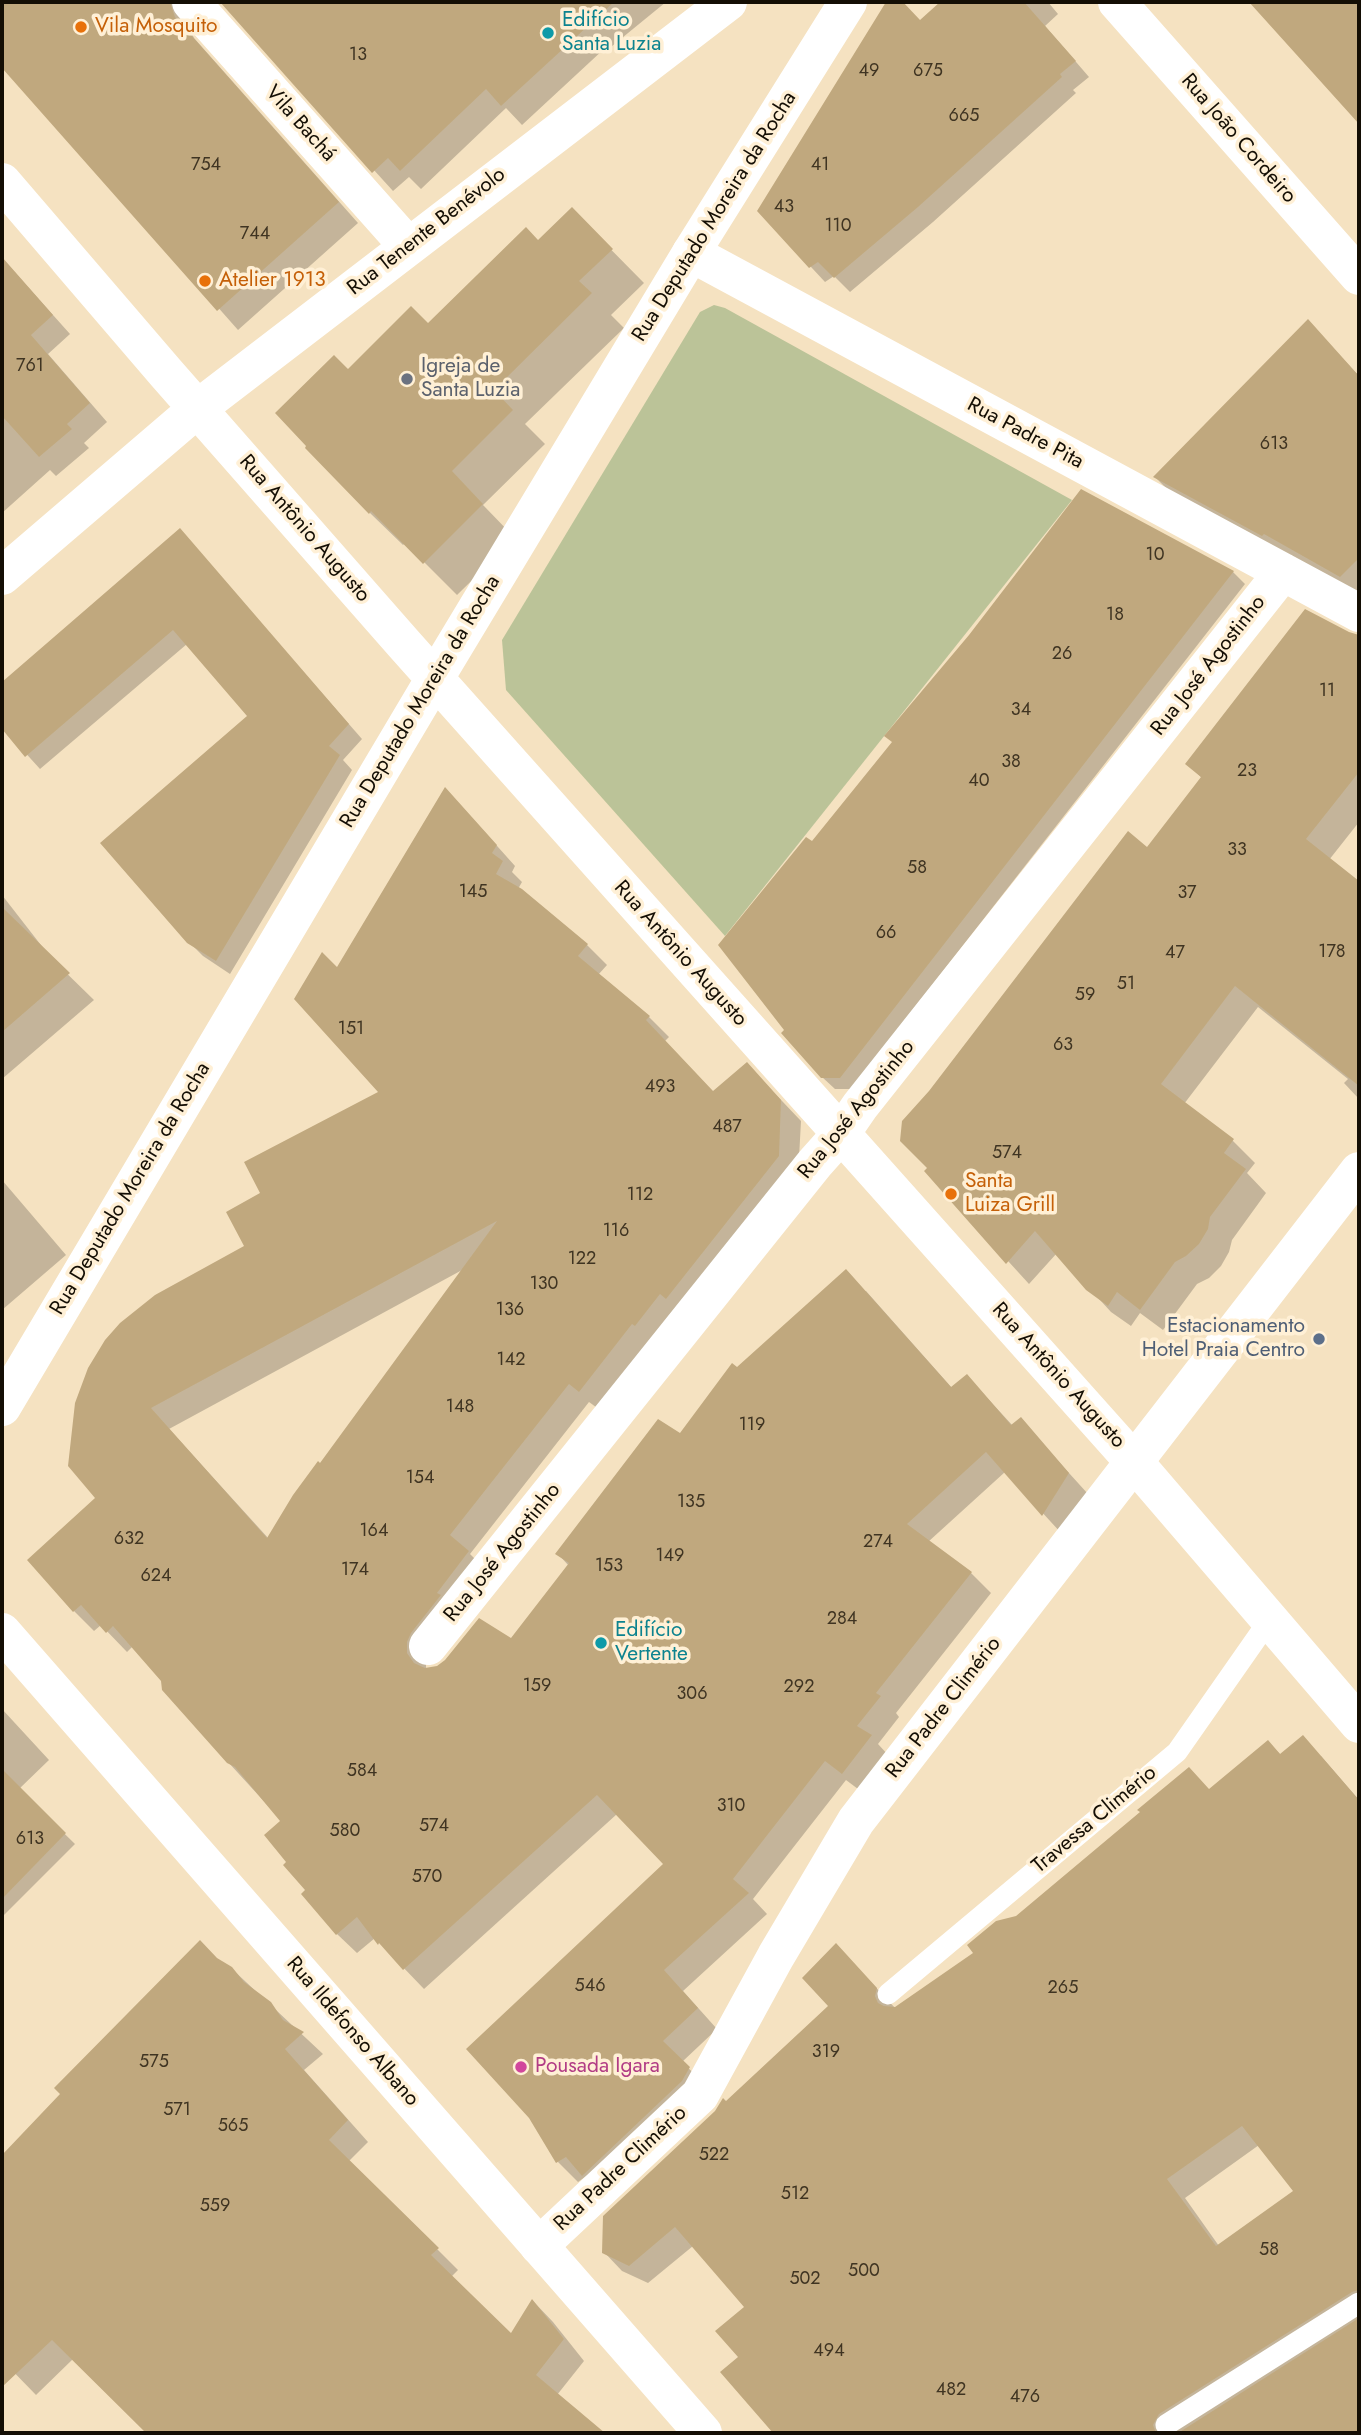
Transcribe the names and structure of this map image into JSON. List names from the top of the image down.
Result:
{
  "streets": {
    "street": [
      "Vila Bachá",
      "Rua João Cordeiro",
      "Rua Deputado Moreira da Rocha",
      "Rua Tenente Benévolo",
      "Rua Padre Pita",
      "Rua Antônio Augusto",
      "Rua José Agostinho",
      "Rua Padre Climério",
      "Rua Ildefonso Albano"
    ],
    "lane": ["Travessa Climério"]
  },
  "crossings": [
    ["Vila Bachá", "Rua Tenente Benévolo"],
    ["Rua Deputado Moreira da Rocha", "Rua Padre Pita"],
    ["Rua Deputado Moreira da Rocha", "Rua Antônio Augusto"],
    ["Rua Tenente Benévolo", "Rua Antônio Augusto"],
    ["Rua Padre Pita", "Rua José Agostinho"],
    ["Rua Antônio Augusto", "Rua José Agostinho"],
    ["Rua Antônio Augusto", "Rua Padre Climério"],
    ["Rua Antônio Augusto", "Travessa Climério"],
    ["Rua Padre Climério", "Rua Ildefonso Albano"]
  ],
  "places": [
    "Vila Mosquito",
    "Edifício Santa Luzia",
    "Atelier 1913",
    "Igreja de Santa Luzia",
    "Santa Luiza Grill",
    "Estacionamento Hotel Praia Centro",
    "Edifício Vertente",
    "Pousada Igara"
  ],
  "house_numbers": [
    "13",
    "49",
    "675",
    "665",
    "754",
    "41",
    "43",
    "110",
    "744",
    "761",
    "613",
    "10",
    "18",
    "26",
    "11",
    "34",
    "38",
    "23",
    "40",
    "33",
    "58",
    "145",
    "37",
    "66",
    "178",
    "47",
    "51",
    "59",
    "151",
    "63",
    "493",
    "487",
    "574",
    "112",
    "116",
    "122",
    "130",
    "136",
    "142",
    "148",
    "119",
    "154",
    "135",
    "164",
    "632",
    "274",
    "149",
    "153",
    "174",
    "624",
    "284",
    "159",
    "292",
    "306",
    "584",
    "310",
    "574",
    "580",
    "613",
    "570",
    "546",
    "265",
    "319",
    "575",
    "571",
    "565",
    "522",
    "512",
    "559",
    "58",
    "500",
    "502",
    "494",
    "482",
    "476"
  ]
}
